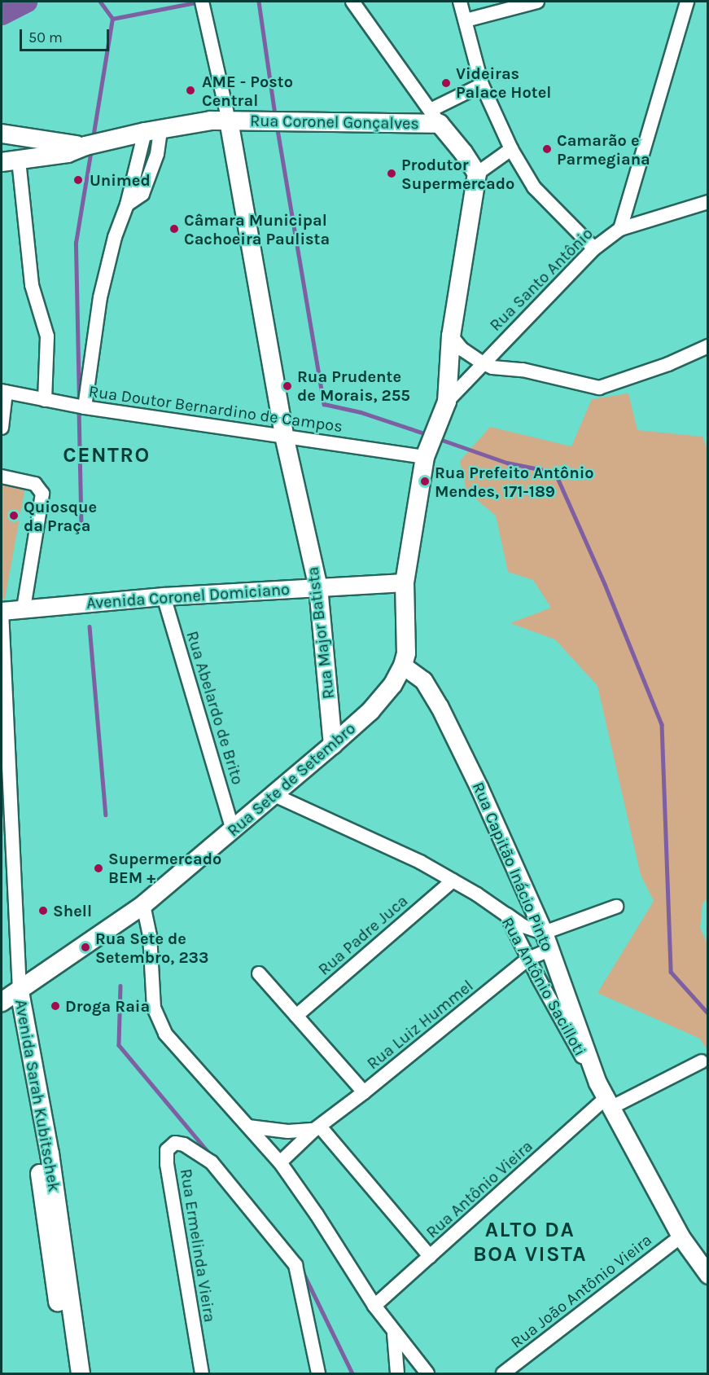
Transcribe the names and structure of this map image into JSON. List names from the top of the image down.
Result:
{
  "streets": {
    "main road": [
      "Rua Coronel Gonçalves",
      "Rua Major Batista",
      "Rua Sete de Setembro",
      "Avenida Sarah Kubitschek"
    ],
    "street": [
      "Rua Santo Antônio",
      "Rua Doutor Bernardino de Campos",
      "Avenida Coronel Domiciano",
      "Rua Abelardo de Brito",
      "Rua Capitão Inácio Pinto",
      "Rua Padre Juca",
      "Rua Antônio Sacilloti",
      "Rua Luiz Hummel",
      "Rua Antônio Vieira",
      "Rua Ermelinda Vieira",
      "Rua João Antônio Vieira"
    ]
  },
  "crossings": [
    ["Rua Coronel Gonçalves", "Rua Major Batista"],
    ["Rua Doutor Bernardino de Campos", "Rua Major Batista"],
    ["Avenida Coronel Domiciano", "Rua Major Batista"],
    ["Avenida Coronel Domiciano", "Rua Abelardo de Brito"],
    ["Rua Major Batista", "Rua Sete de Setembro"],
    ["Rua Abelardo de Brito", "Rua Sete de Setembro"],
    ["Rua Sete de Setembro", "Rua Capitão Inácio Pinto"],
    ["Rua Sete de Setembro", "Rua Antônio Sacilloti"],
    ["Rua Sete de Setembro", "Avenida Sarah Kubitschek"],
    ["Rua Capitão Inácio Pinto", "Rua Antônio Sacilloti"],
    ["Rua Capitão Inácio Pinto", "Rua Luiz Hummel"],
    ["Rua Capitão Inácio Pinto", "Rua Antônio Vieira"],
    ["Rua Padre Juca", "Rua Antônio Sacilloti"],
    ["Rua Antônio Sacilloti", "Rua Luiz Hummel"],
    ["Rua Antônio Sacilloti", "Rua Antônio Vieira"],
    ["Rua Antônio Sacilloti", "Rua João Antônio Vieira"]
  ],
  "districts": ["CENTRO", "ALTO DA BOA VISTA"],
  "places": [
    "Videiras Palace Hotel",
    "AME - Posto Central",
    "Camarão e Parmegiana",
    "Produtor Supermercado",
    "Unimed",
    "Câmara Municipal Cachoeira Paulista",
    "Rua Prudente de Morais, 255",
    "Rua Prefeito Antônio Mendes, 171-189",
    "Quiosque da Praça",
    "Supermercado BEM +",
    "Shell",
    "Rua Sete de Setembro, 233",
    "Droga Raia"
  ],
  "scale_bar": "50 m"
}
